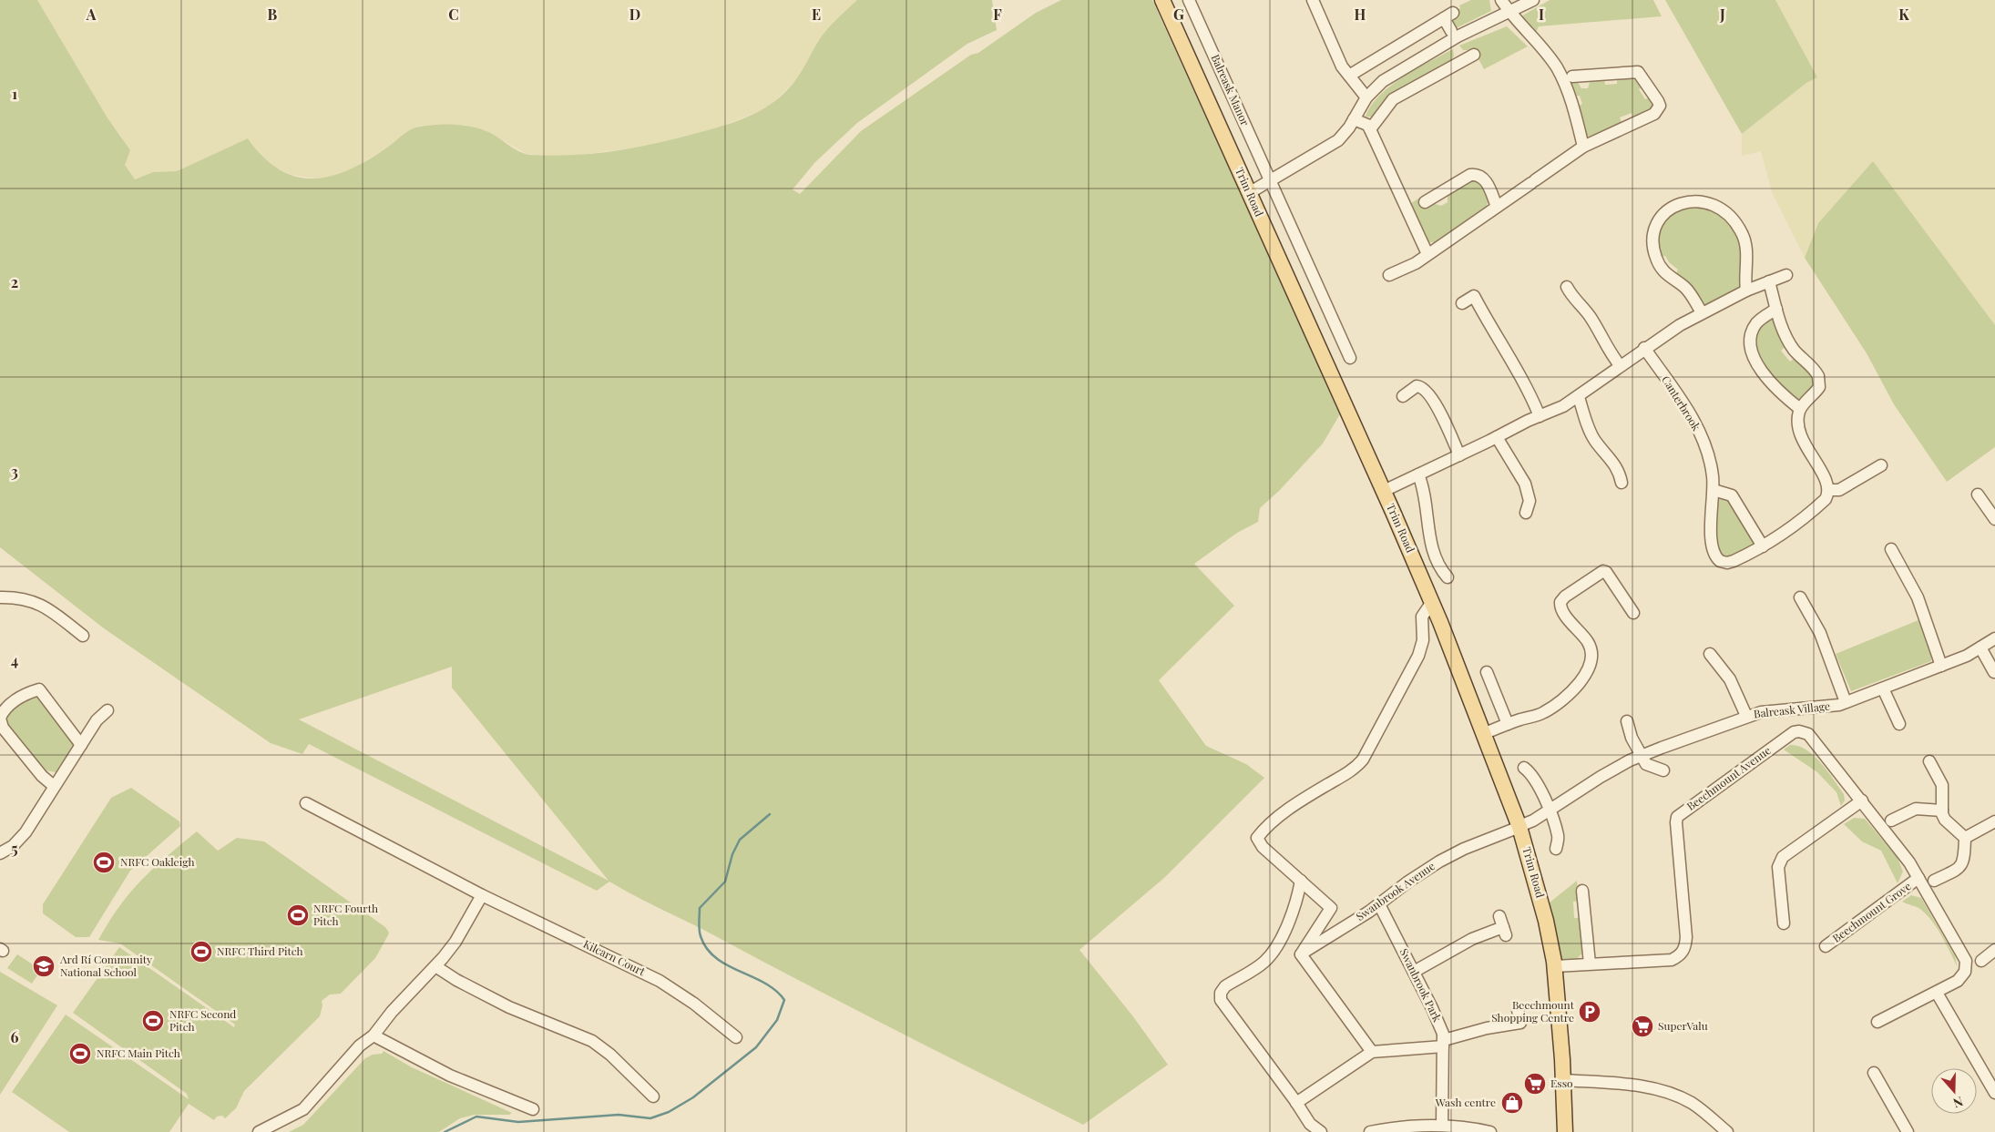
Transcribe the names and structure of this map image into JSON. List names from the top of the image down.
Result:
{
  "streets": {
    "main road": ["Trim Road"],
    "street": [
      "Balreask Manor",
      "Canterbrook",
      "Balreask Village",
      "Beechmount Avenue",
      "Swanbrook Avenue",
      "Beechmount Grove",
      "Kilcarn Court",
      "Swanbrook Park"
    ]
  },
  "crossings": [
    ["Trim Road", "Balreask Village"],
    ["Trim Road", "Beechmount Avenue"],
    ["Trim Road", "Swanbrook Avenue"],
    ["Balreask Village", "Swanbrook Avenue"],
    ["Beechmount Avenue", "Beechmount Grove"],
    ["Swanbrook Avenue", "Swanbrook Park"]
  ],
  "places": {
    "sports": [
      "NRFC Oakleigh",
      "NRFC Fourth Pitch",
      "NRFC Third Pitch",
      "NRFC Second Pitch",
      "NRFC Main Pitch"
    ],
    "school or university": ["Ard Rí Community National School"],
    "parking": ["Beechmount Shopping Centre"],
    "supermarket": ["SuperValu", "Esso"],
    "shop": ["Wash centre"]
  },
  "north": "bottom",
  "grid": {
    "columns": [
      "A",
      "B",
      "C",
      "D",
      "E",
      "F",
      "G",
      "H",
      "I",
      "J",
      "K"
    ],
    "rows": [
      "1",
      "2",
      "3",
      "4",
      "5",
      "6"
    ]
  }
}
